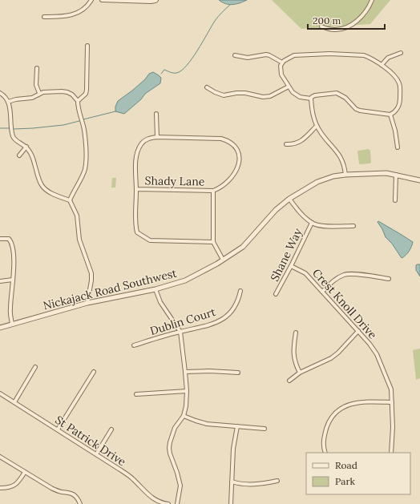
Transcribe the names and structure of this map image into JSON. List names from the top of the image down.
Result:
{
  "streets": {
    "street": [
      "Shady Lane",
      "Shane Way",
      "Nickajack Road Southwest",
      "Crest Knoll Drive",
      "Dublin Court",
      "St Patrick Drive"
    ]
  },
  "crossings": [
    ["Shane Way", "Crest Knoll Drive"]
  ],
  "legend": ["Road", "Park"],
  "scale_bar": "200 m"
}
